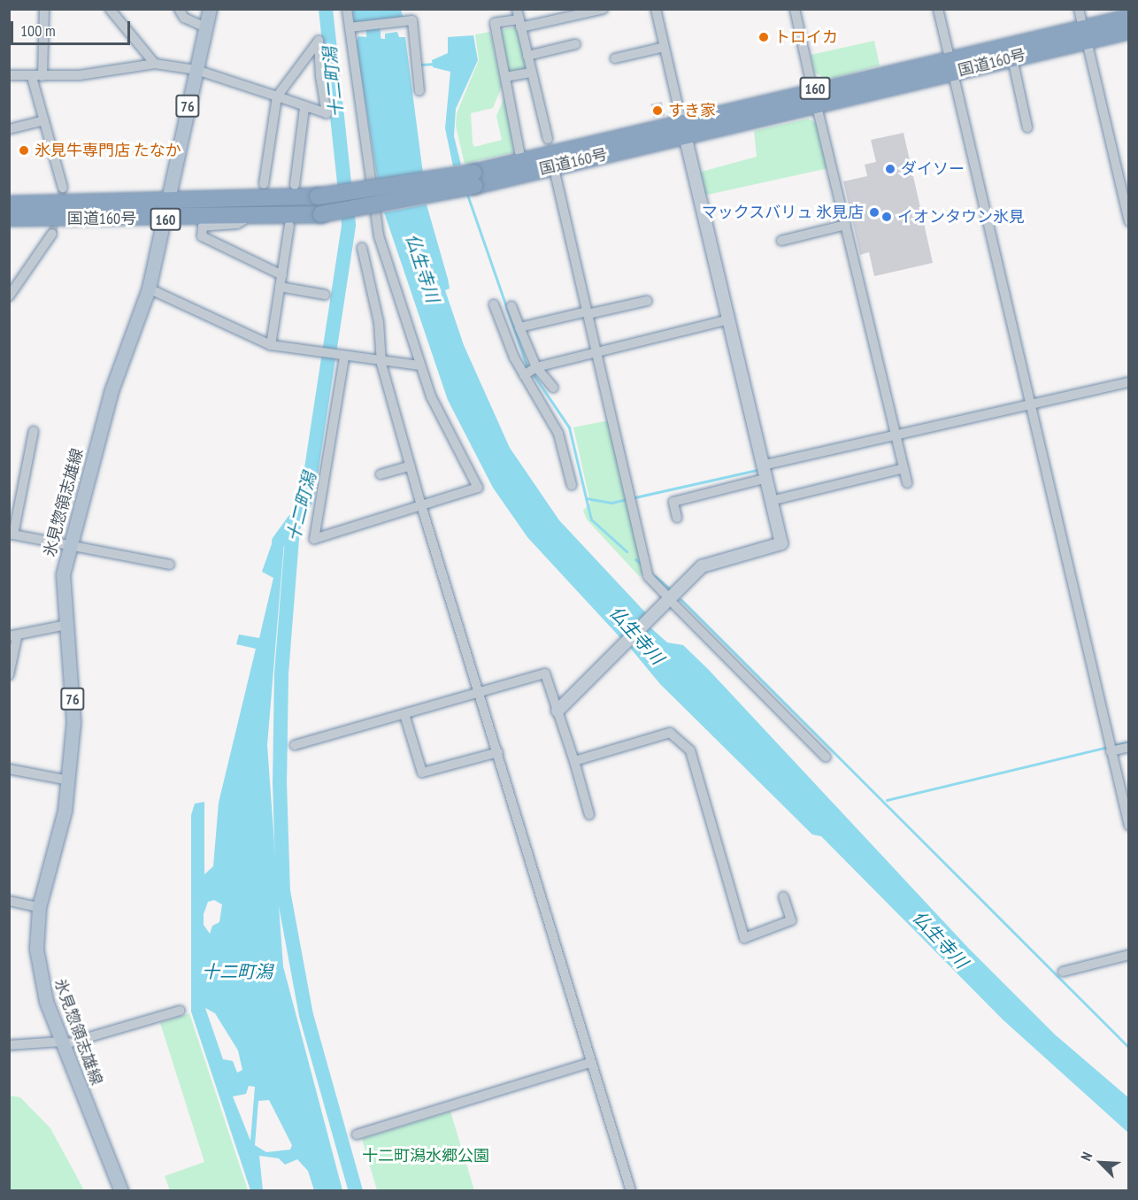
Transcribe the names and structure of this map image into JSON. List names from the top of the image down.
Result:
{
  "streets": {
    "highway": ["国道160号", "160"],
    "main road": ["76", "氷見惣領志雄線"]
  },
  "crossings": [
    ["国道160号", "氷見惣領志雄線"]
  ],
  "water": ["十二町潟", "仏生寺川"],
  "parks": ["十二町潟水郷公園"],
  "places": [
    "トロイカ",
    "すき家",
    "氷見牛専門店 たなか",
    "ダイソー",
    "マックスバリュ 氷見店",
    "イオンタウン氷見"
  ],
  "scale_bar": "100 m",
  "north": "top left"
}
